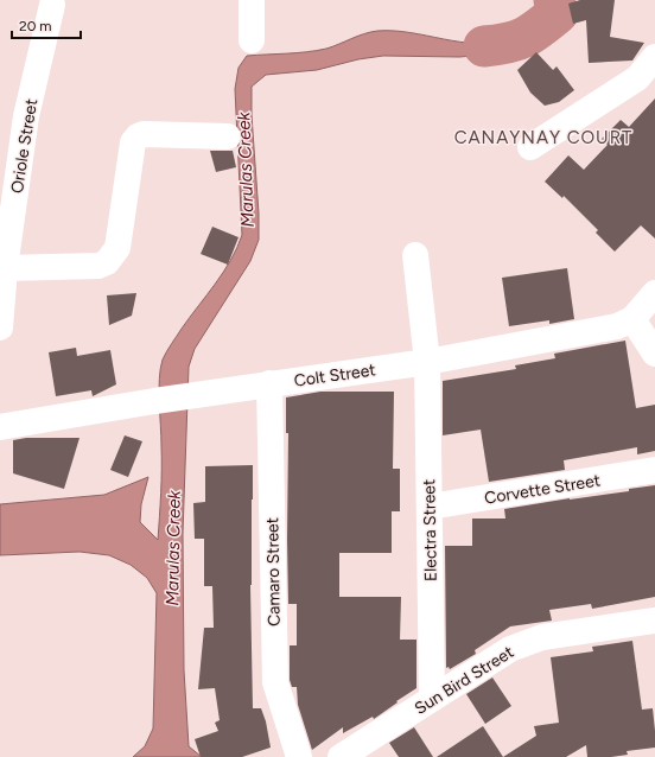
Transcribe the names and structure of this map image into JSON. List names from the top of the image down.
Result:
{
  "streets": {
    "street": [
      "Oriole Street",
      "Colt Street",
      "Corvette Street",
      "Electra Street",
      "Camaro Street",
      "Sun Bird Street"
    ]
  },
  "crossings": [
    ["Colt Street", "Electra Street"],
    ["Colt Street", "Camaro Street"],
    ["Corvette Street", "Electra Street"],
    ["Electra Street", "Sun Bird Street"]
  ],
  "districts": ["CANAYNAY COURT"],
  "water": ["Marulas Creek"],
  "scale_bar": "20 m"
}
